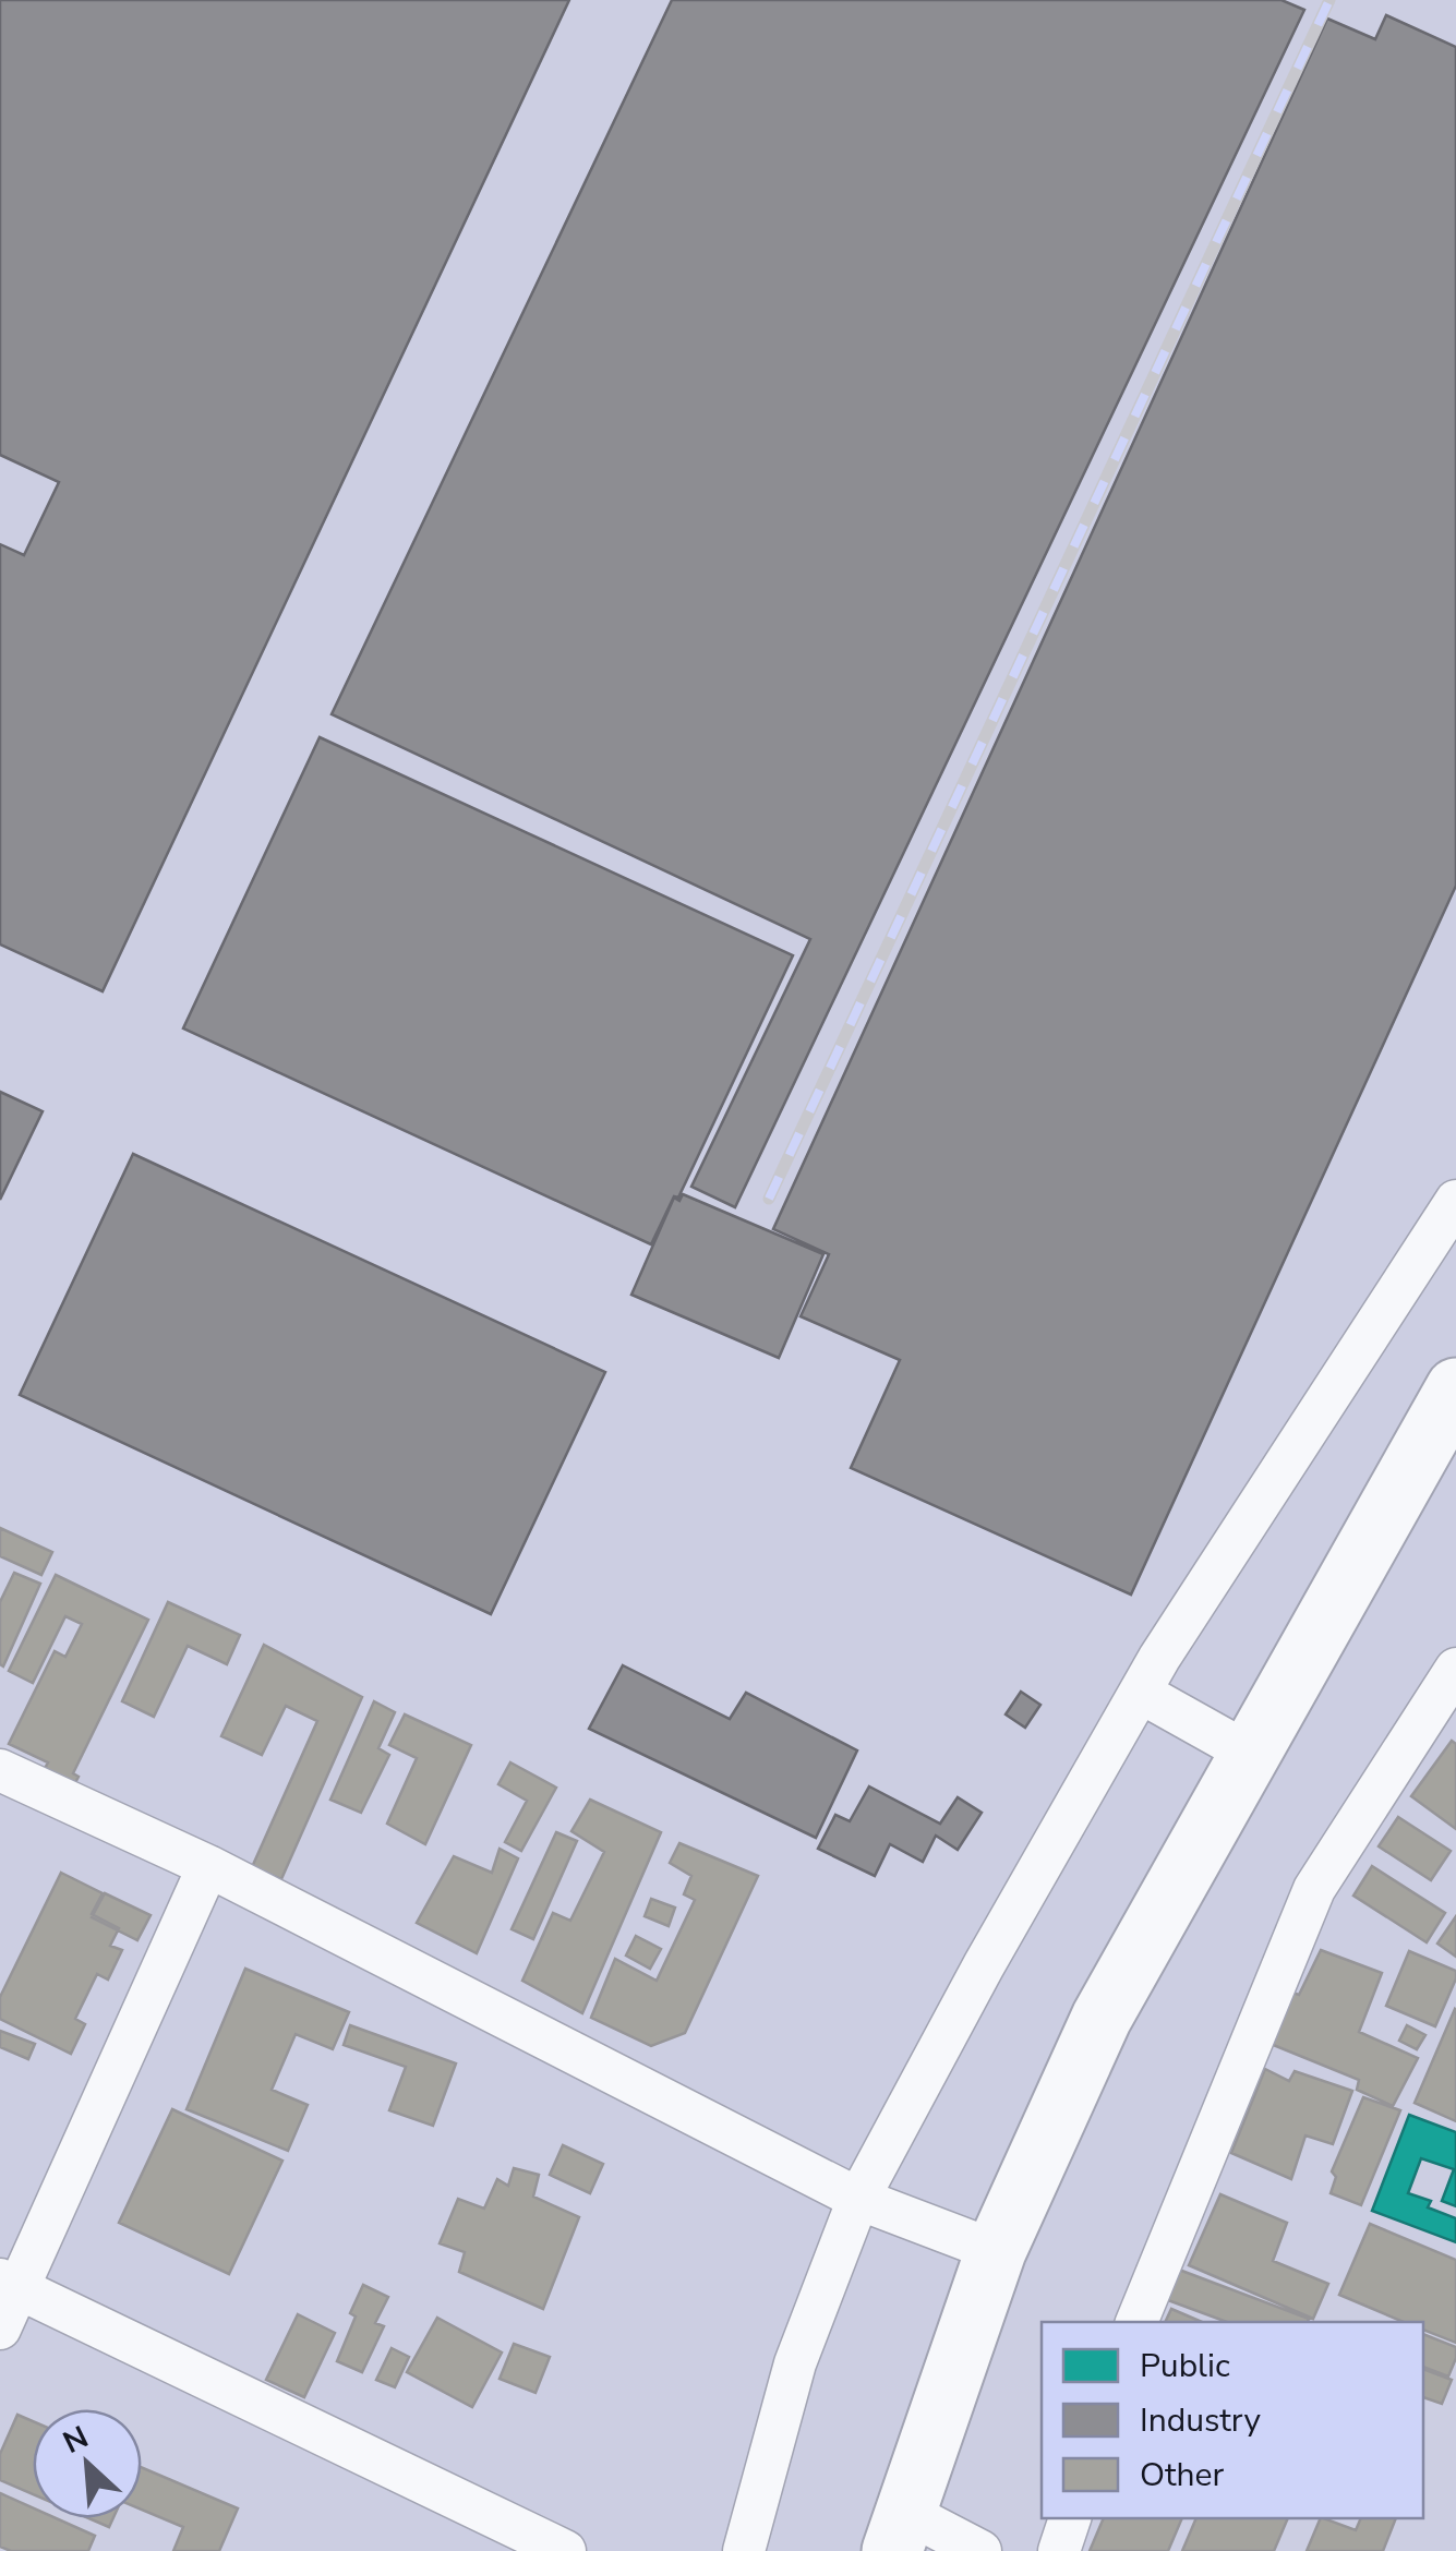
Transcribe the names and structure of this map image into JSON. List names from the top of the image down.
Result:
{
  "legend": ["Public", "Industry", "Other"],
  "north": "top left"
}
